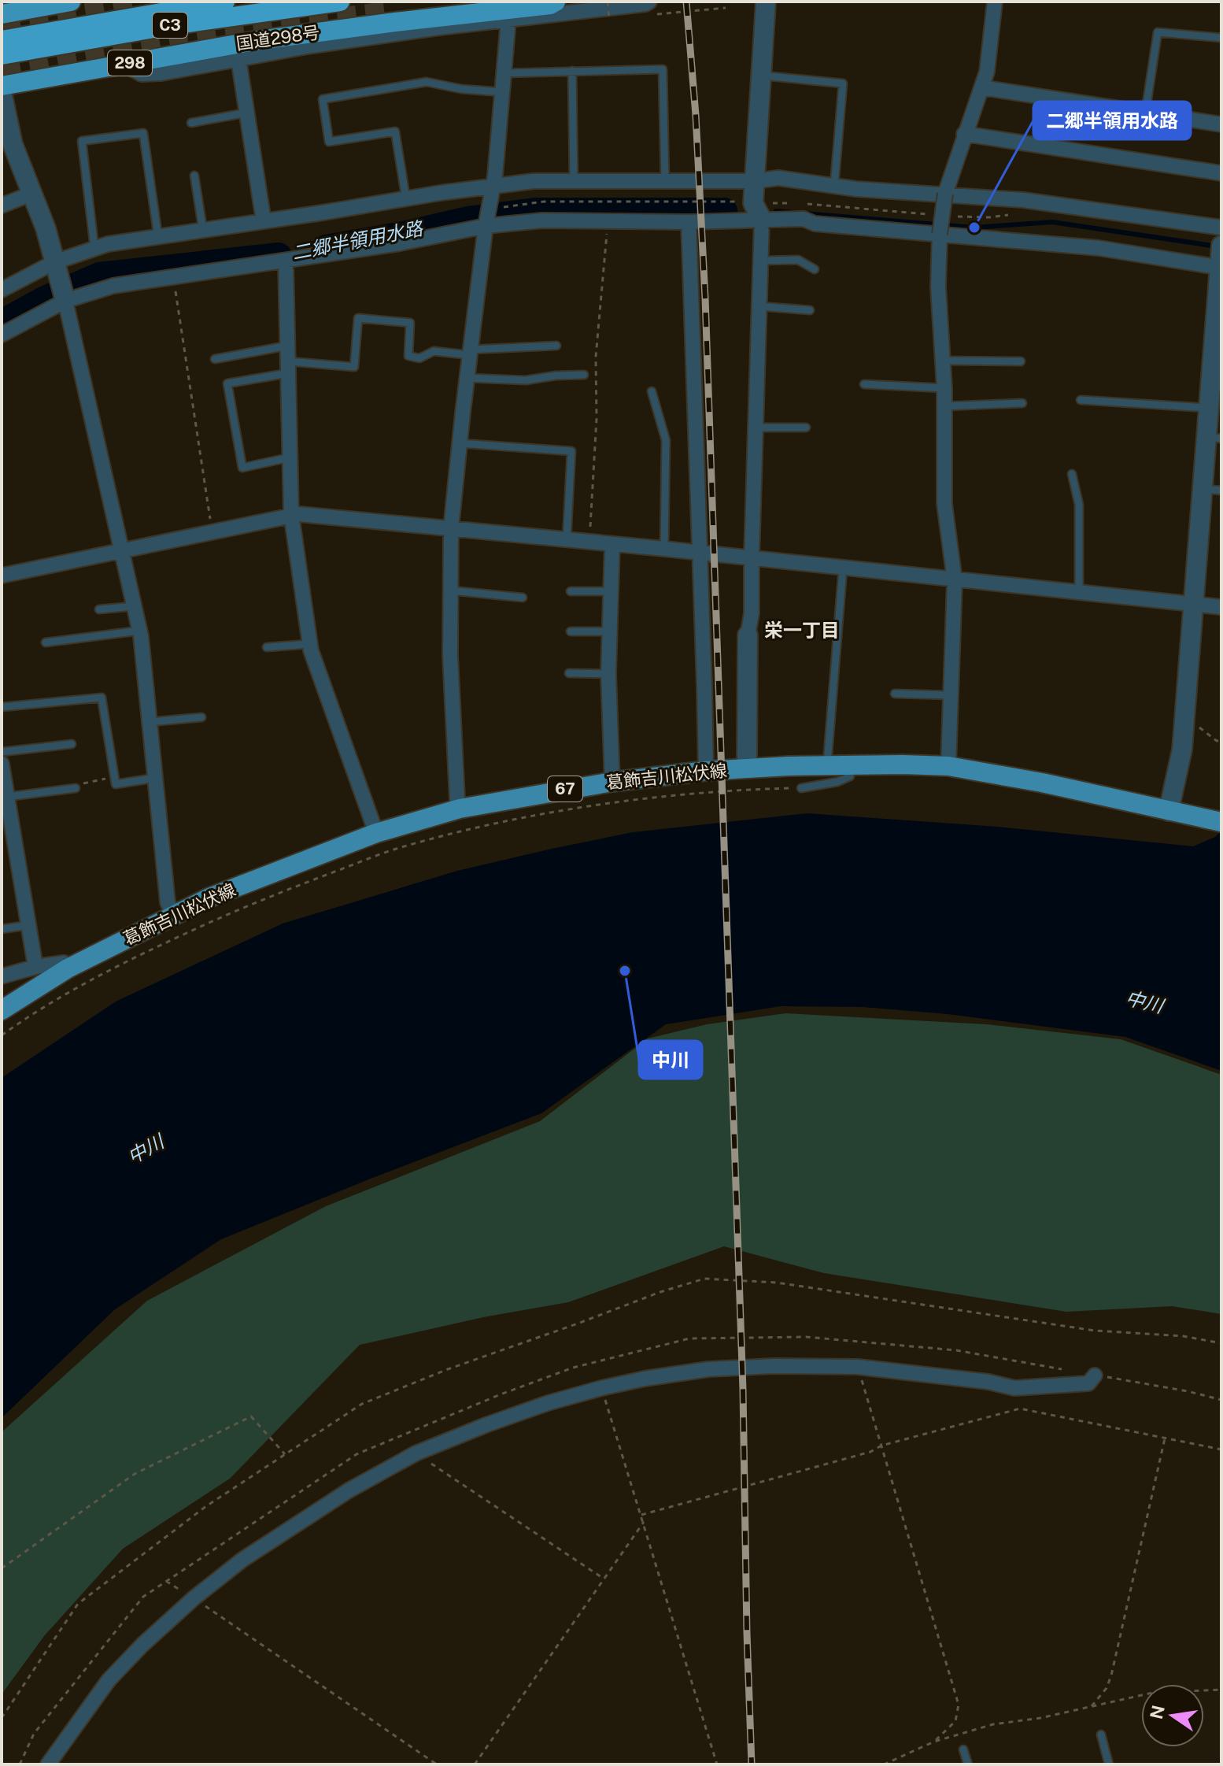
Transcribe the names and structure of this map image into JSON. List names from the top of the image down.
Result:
{
  "streets": {
    "highway": ["C3", "国道298号", "298"],
    "main road": ["葛飾吉川松伏線", "67"]
  },
  "districts": ["栄一丁目"],
  "water": ["二郷半領用水路", "中川"],
  "places": ["二郷半領用水路", "中川"],
  "north": "left"
}
